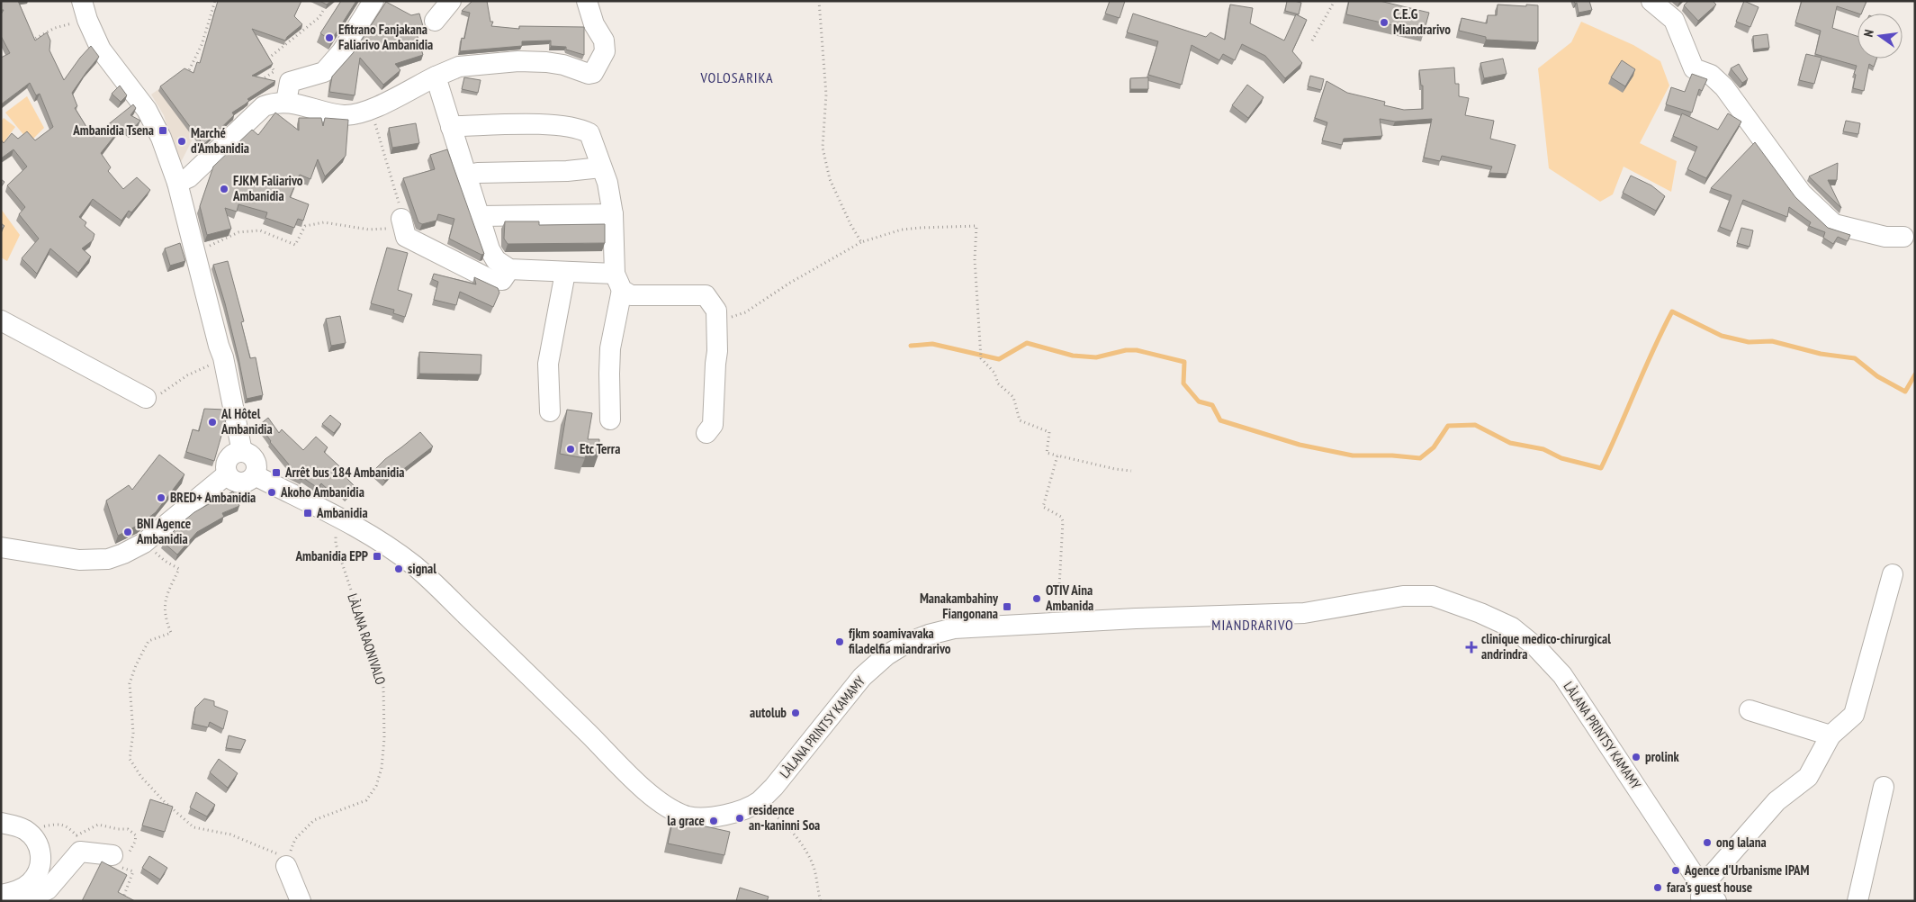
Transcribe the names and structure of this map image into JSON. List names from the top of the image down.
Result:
{
  "streets": {
    "street": ["LÀLANA PRINTSY KAMAMY"],
    "path": ["LÀLANA RAONIVALO"]
  },
  "crossings": [
    ["LÀLANA RAONIVALO", "LÀLANA PRINTSY KAMAMY"]
  ],
  "districts": ["VOLOSARIKA", "MIANDRARIVO"],
  "places": {
    "other": [
      "C.E.G Miandrarivo",
      "Efitrano Fanjakana Faliarivo Ambanidia",
      "Marché d'Ambanidia",
      "FJKM Faliarivo Ambanidia",
      "Al Hôtel Ambanidia",
      "Etc Terra",
      "Akoho Ambanidia",
      "BRED+ Ambanidia",
      "BNI Agence Ambanidia",
      "signal",
      "OTIV Aina Ambanida",
      "fjkm soamivavaka filadelfia miandrarivo",
      "autolub",
      "prolink",
      "residence an-kaninni Soa",
      "la grace",
      "ong lalana",
      "Agence d'Urbanisme IPAM",
      "fara's guest house"
    ],
    "transit": [
      "Ambanidia Tsena",
      "Arrêt bus 184 Ambanidia",
      "Ambanidia",
      "Ambanidia EPP",
      "Manakambahiny Fiangonana"
    ],
    "health": ["clinique medico-chirurgical andrindra"]
  },
  "north": "left"
}
